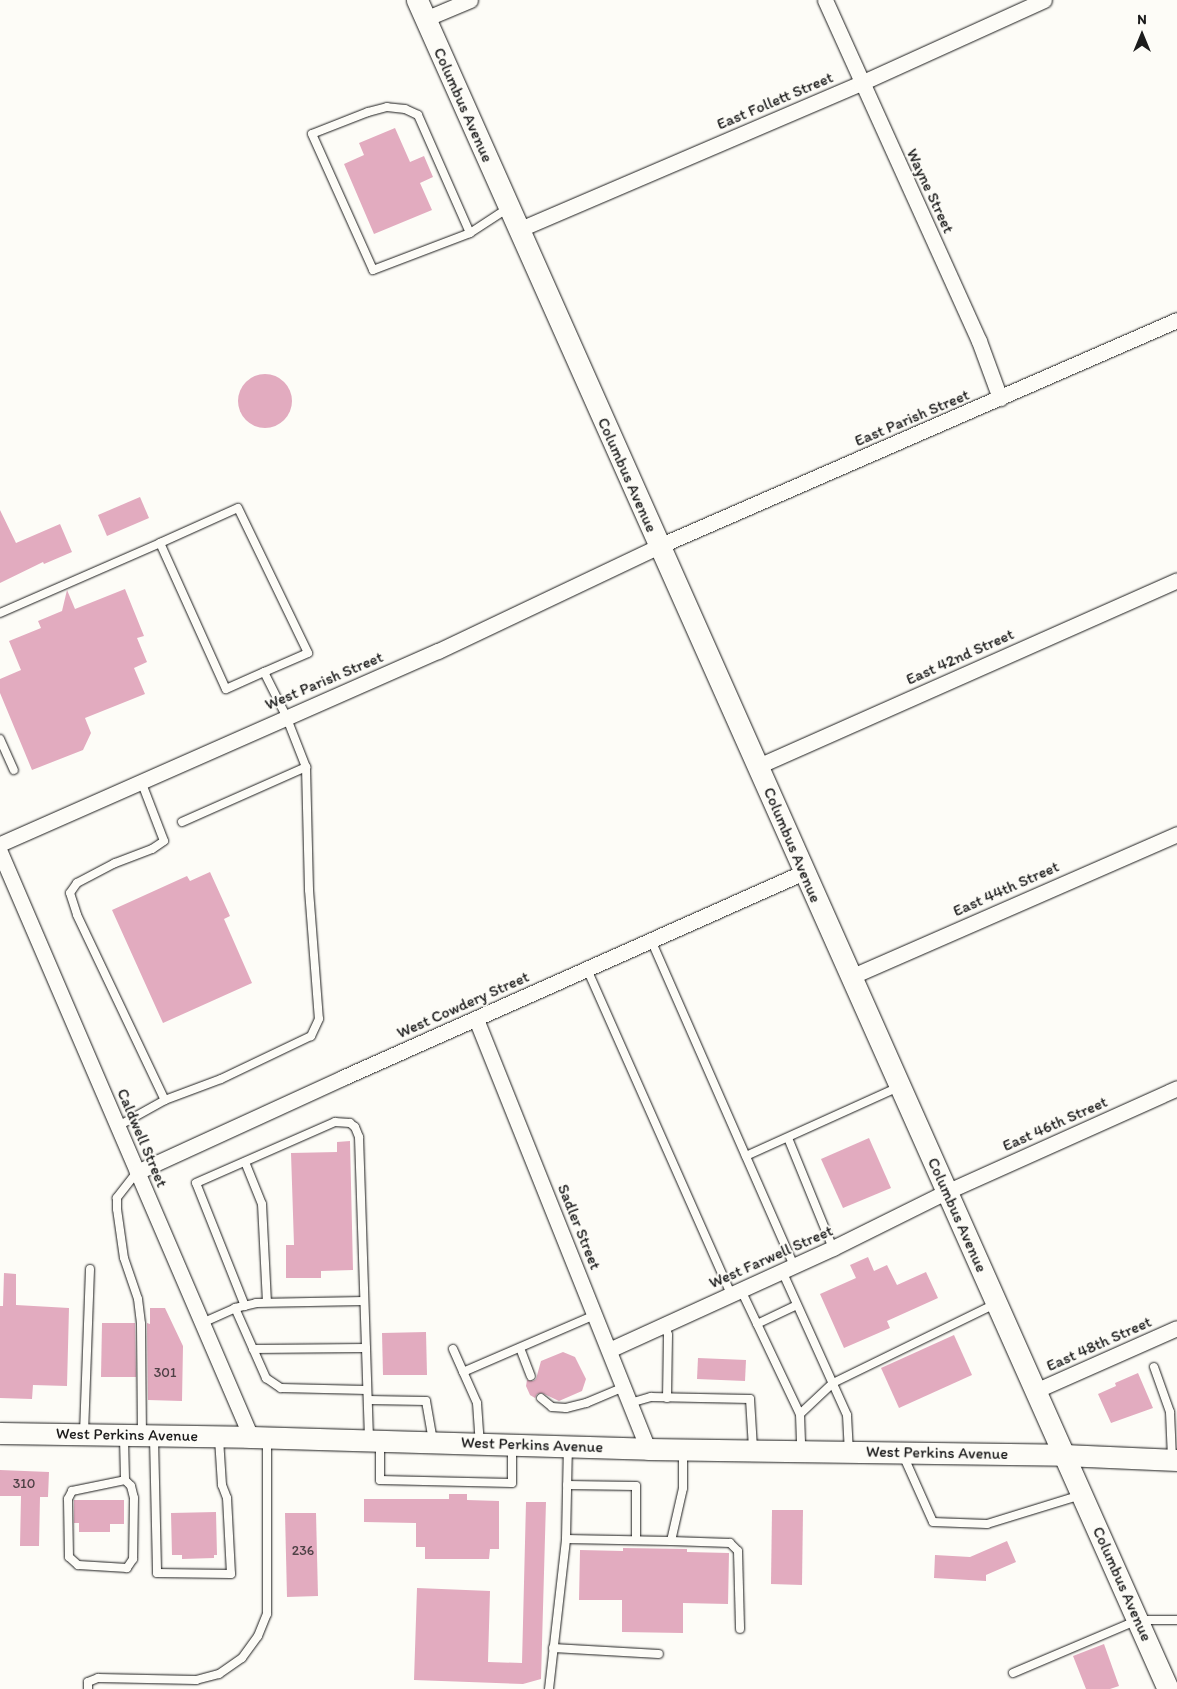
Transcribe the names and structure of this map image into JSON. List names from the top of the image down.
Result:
{
  "streets": {
    "main road": ["Columbus Avenue", "West Perkins Avenue"],
    "street": [
      "East Follett Street",
      "Wayne Street",
      "East Parish Street",
      "East 42nd Street",
      "West Parish Street",
      "East 44th Street",
      "West Cowdery Street",
      "East 46th Street",
      "Caldwell Street",
      "Sadler Street",
      "West Farwell Street",
      "East 48th Street"
    ]
  },
  "crossings": [
    ["East Follett Street", "Columbus Avenue"],
    ["East Follett Street", "Wayne Street"],
    ["Columbus Avenue", "East Parish Street"],
    ["Columbus Avenue", "East 42nd Street"],
    ["Columbus Avenue", "West Parish Street"],
    ["Columbus Avenue", "East 44th Street"],
    ["Columbus Avenue", "West Cowdery Street"],
    ["Columbus Avenue", "East 46th Street"],
    ["Columbus Avenue", "West Farwell Street"],
    ["Columbus Avenue", "East 48th Street"],
    ["Columbus Avenue", "West Perkins Avenue"],
    ["Wayne Street", "East Parish Street"],
    ["East Parish Street", "West Parish Street"],
    ["West Cowdery Street", "Caldwell Street"],
    ["West Cowdery Street", "Sadler Street"],
    ["East 46th Street", "West Farwell Street"],
    ["Caldwell Street", "West Perkins Avenue"],
    ["Sadler Street", "West Farwell Street"],
    ["Sadler Street", "West Perkins Avenue"]
  ],
  "house_numbers": ["301", "310", "236"],
  "north": "top"
}
